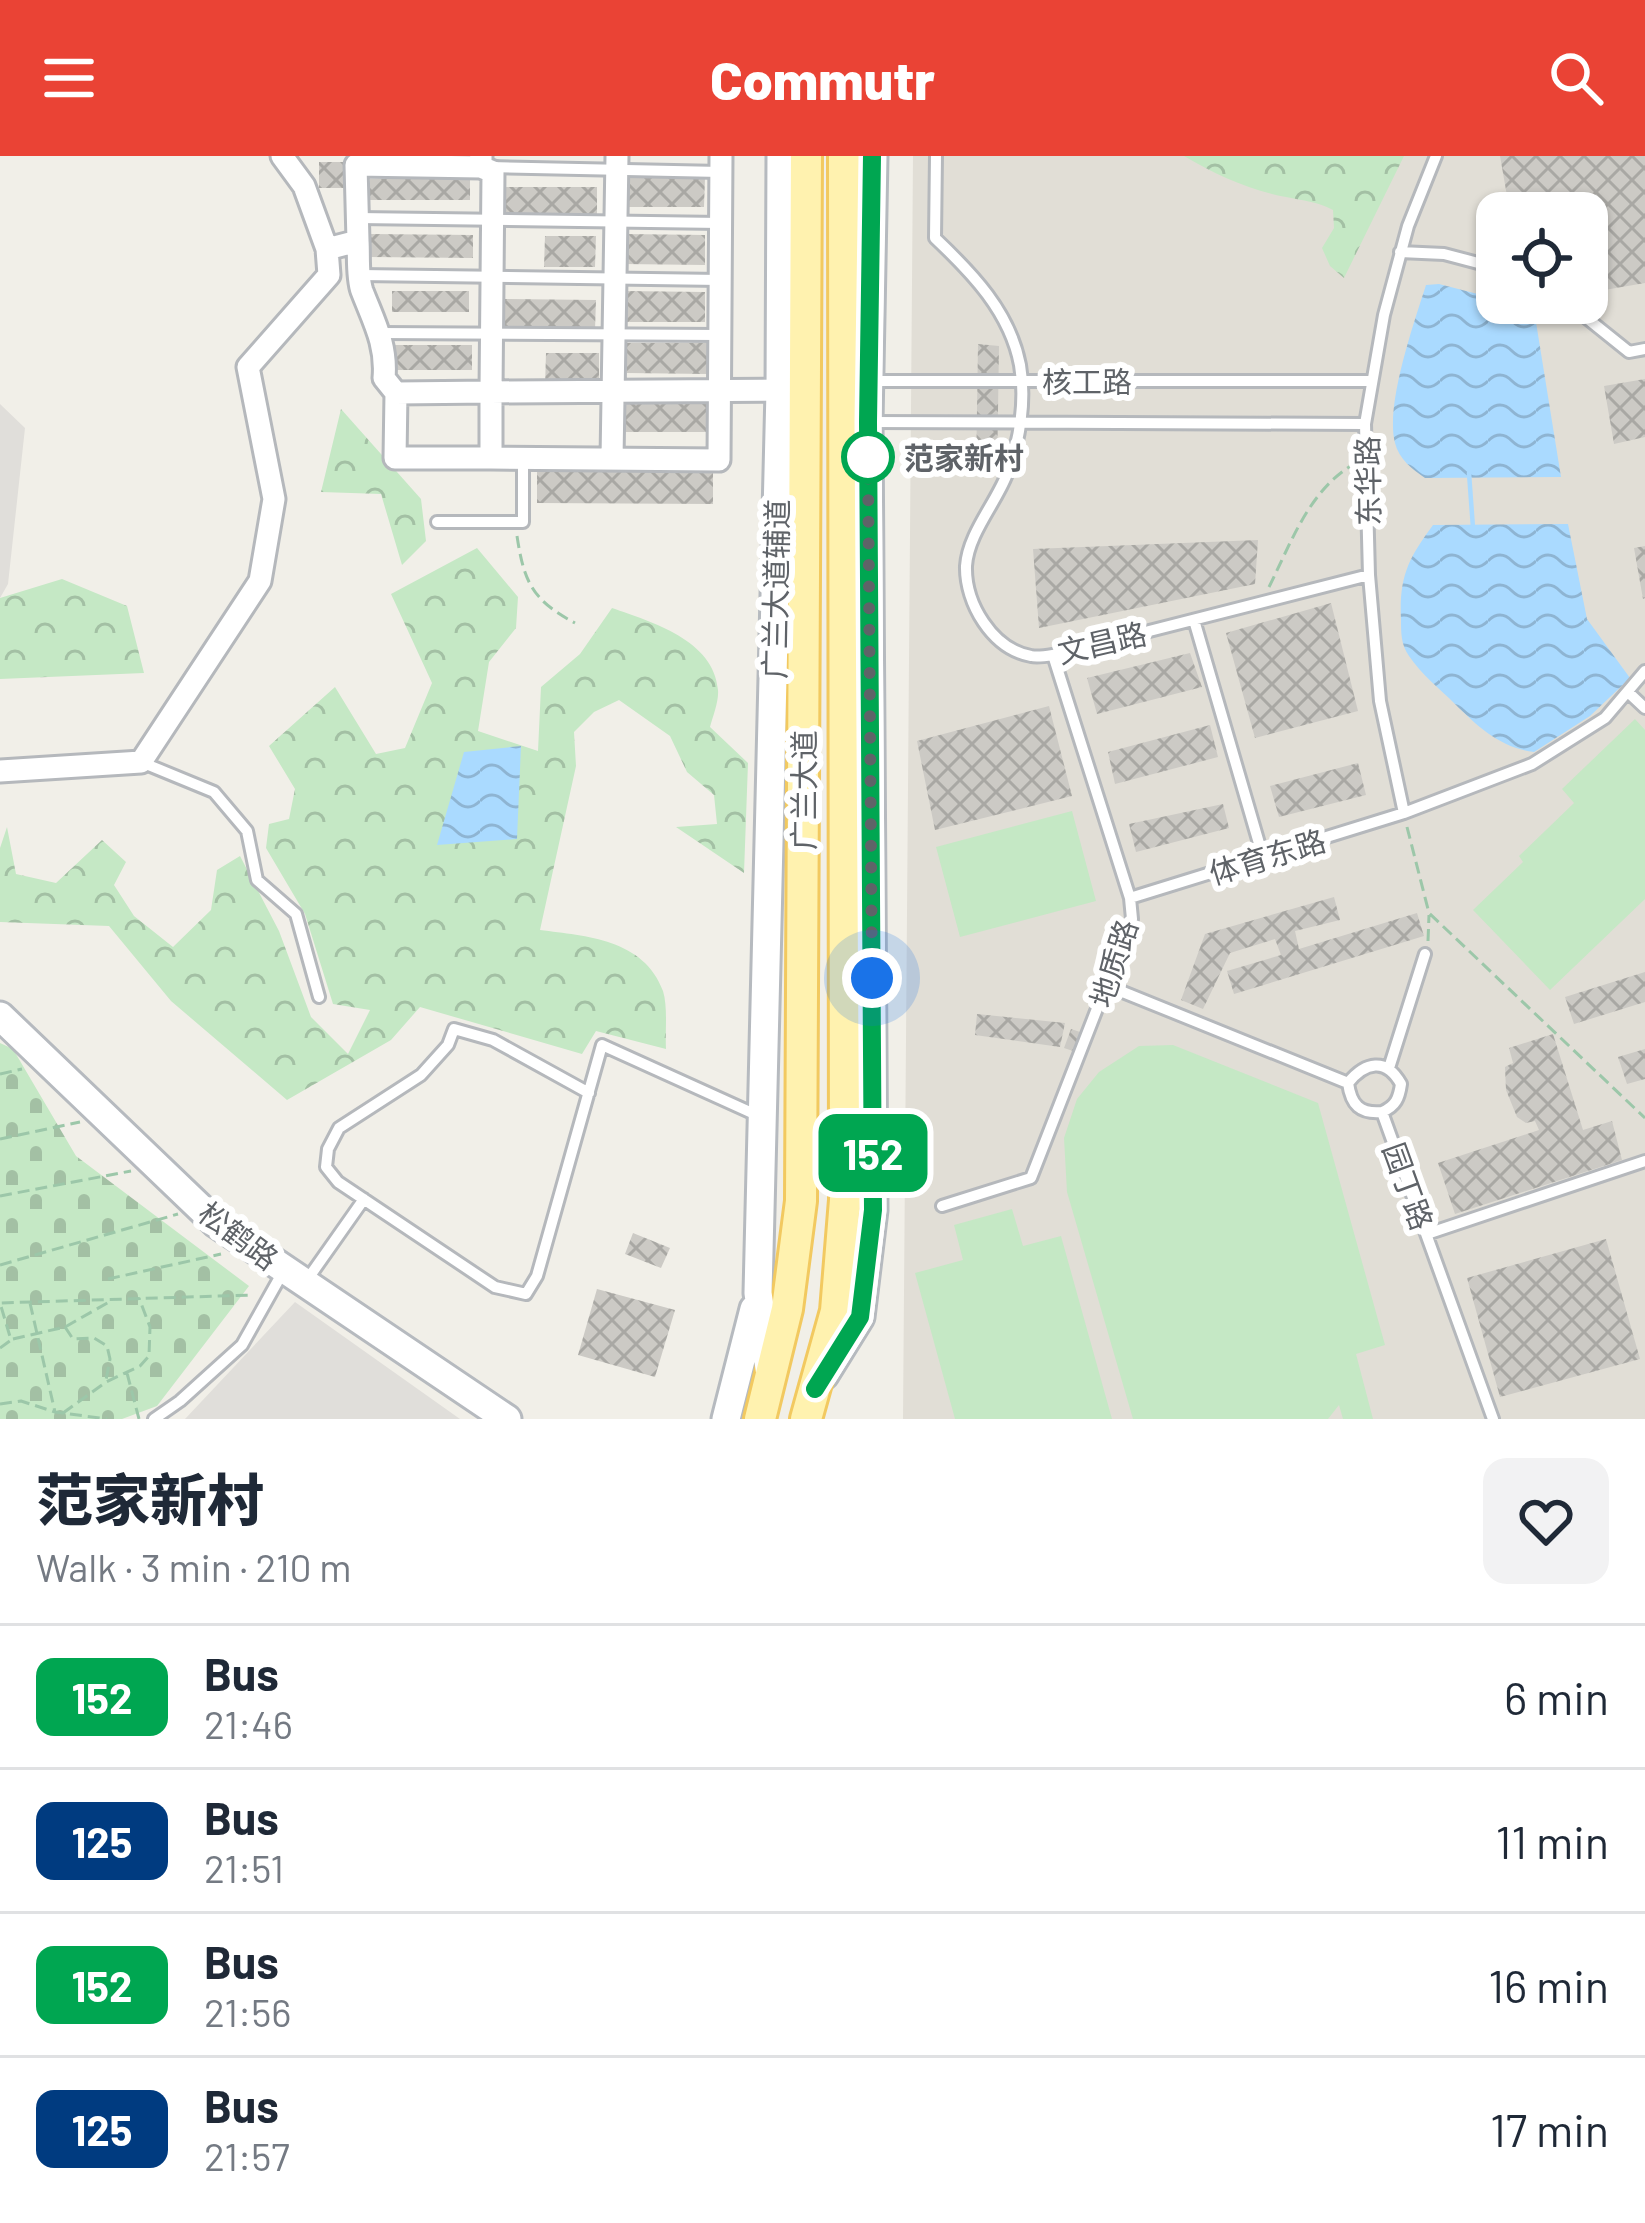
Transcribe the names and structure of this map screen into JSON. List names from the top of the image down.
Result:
{
  "streets": {
    "main road": ["广兰大道辅道", "广兰大道", "松鹤路"],
    "lane": [
      "核工路",
      "东华路",
      "文昌路",
      "体育东路",
      "地质路",
      "园丁路"
    ]
  },
  "crossings": [
    ["核工路", "东华路"],
    ["核工路", "广兰大道辅道"],
    ["核工路", "文昌路"],
    ["核工路", "广兰大道"],
    ["东华路", "文昌路"],
    ["东华路", "体育东路"],
    ["广兰大道辅道", "广兰大道"],
    ["文昌路", "地质路"],
    ["体育东路", "地质路"],
    ["地质路", "园丁路"]
  ],
  "places": ["范家新村"],
  "lines": ["bus line 152"],
  "page": {
    "header": "Commutr",
    "on_map": "152",
    "heading": ["范家新村", "Walk · 3 min · 210 m"],
    "list": [
      {
        "mark": "152",
        "name": "Bus",
        "note": "21:46",
        "value": "6 min"
      },
      {
        "mark": "125",
        "name": "Bus",
        "note": "21:51",
        "value": "11 min"
      },
      {
        "mark": "152",
        "name": "Bus",
        "note": "21:56",
        "value": "16 min"
      },
      {
        "mark": "125",
        "name": "Bus",
        "note": "21:57",
        "value": "17 min"
      }
    ]
  }
}
